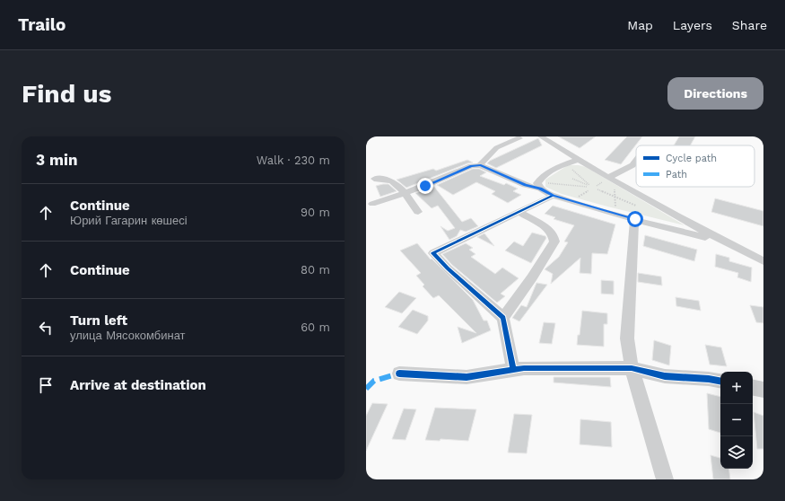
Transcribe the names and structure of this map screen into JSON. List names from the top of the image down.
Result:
{
  "legend": ["Cycle path", "Path"],
  "page": {
    "header": "Trailo",
    "nav": ["Map", "Layers", "Share"],
    "buttons": "Directions",
    "title": "Find us",
    "heading": ["3 min", "Walk · 230 m"],
    "list": [
      ["Continue", "Юрий Гагарин көшесі", "90 m"],
      ["Continue", "80 m"],
      ["Turn left", "улица Мясокомбинат", "60 m"],
      "Arrive at destination"
    ],
    "map_buttons": ["+", "−"]
  }
}
